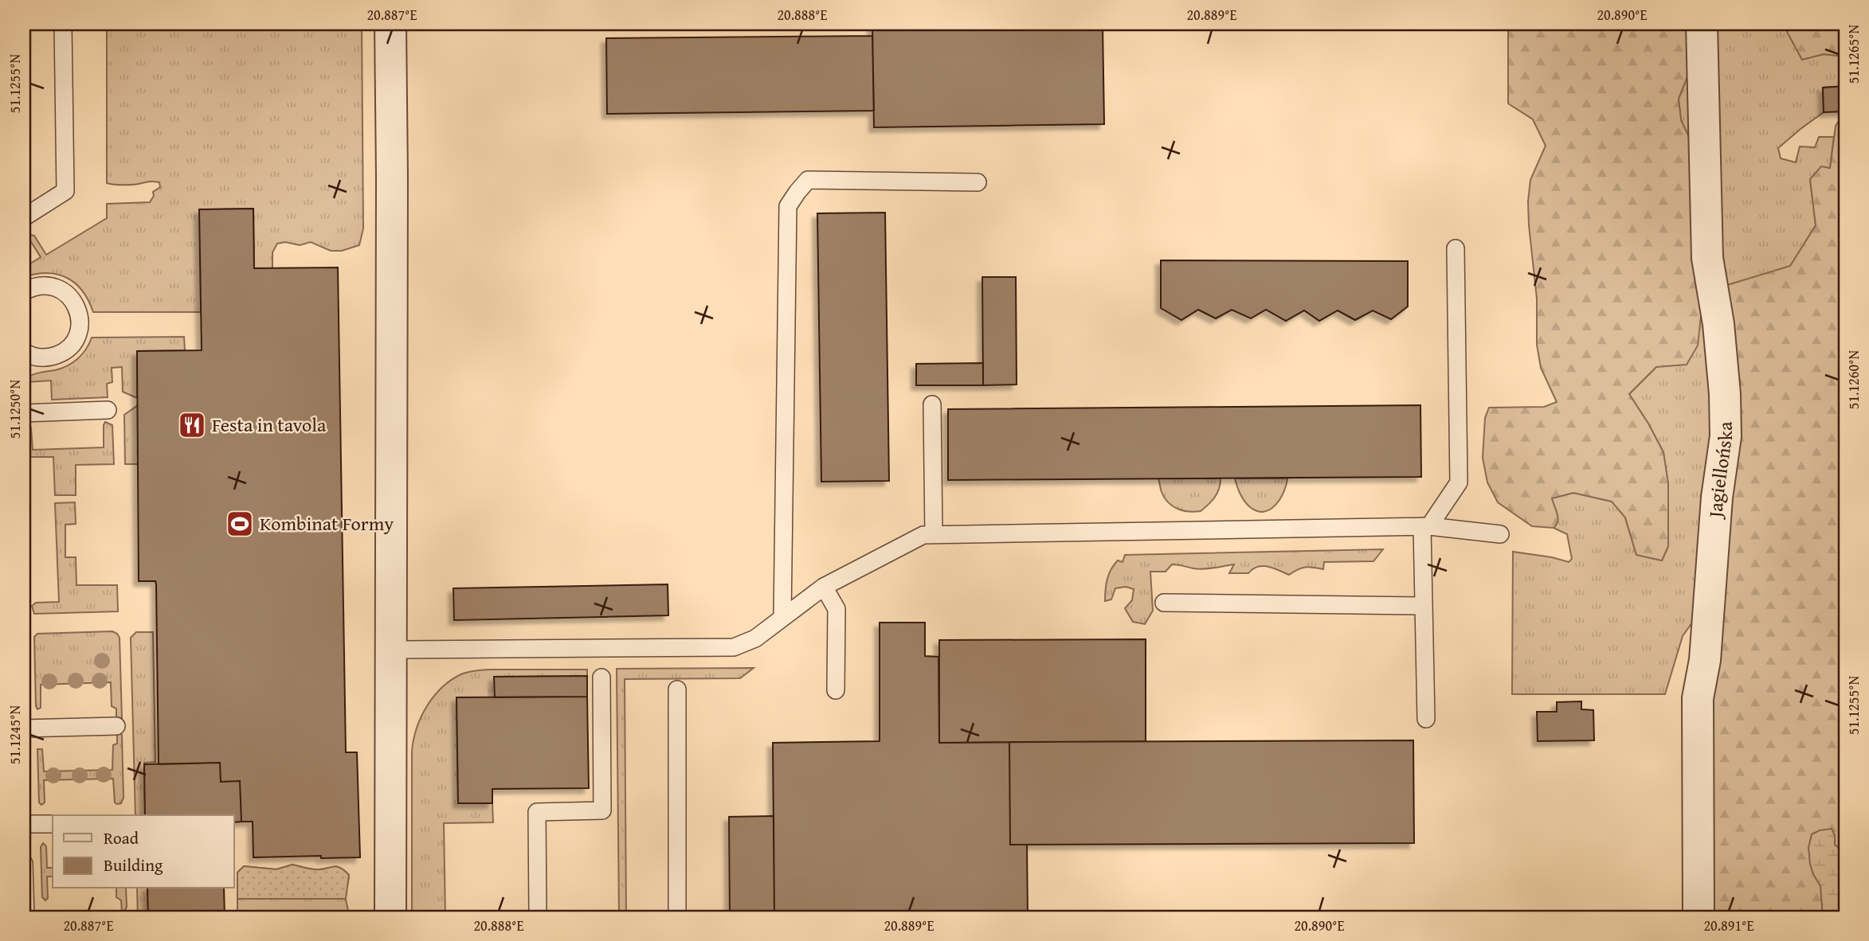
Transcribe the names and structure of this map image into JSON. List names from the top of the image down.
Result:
{
  "streets": {
    "street": ["Jagiellońska"]
  },
  "places": {
    "restaurant": ["Festa in tavola"],
    "sports": ["Kombinat Formy"]
  },
  "legend": ["Road", "Building"],
  "coordinates": [
    "20.887°E",
    "20.888°E",
    "20.889°E",
    "20.890°E",
    "51.1265°N",
    "51.1255°N",
    "51.1260°N",
    "51.1250°N",
    "51.1245°N",
    "20.891°E"
  ]
}
